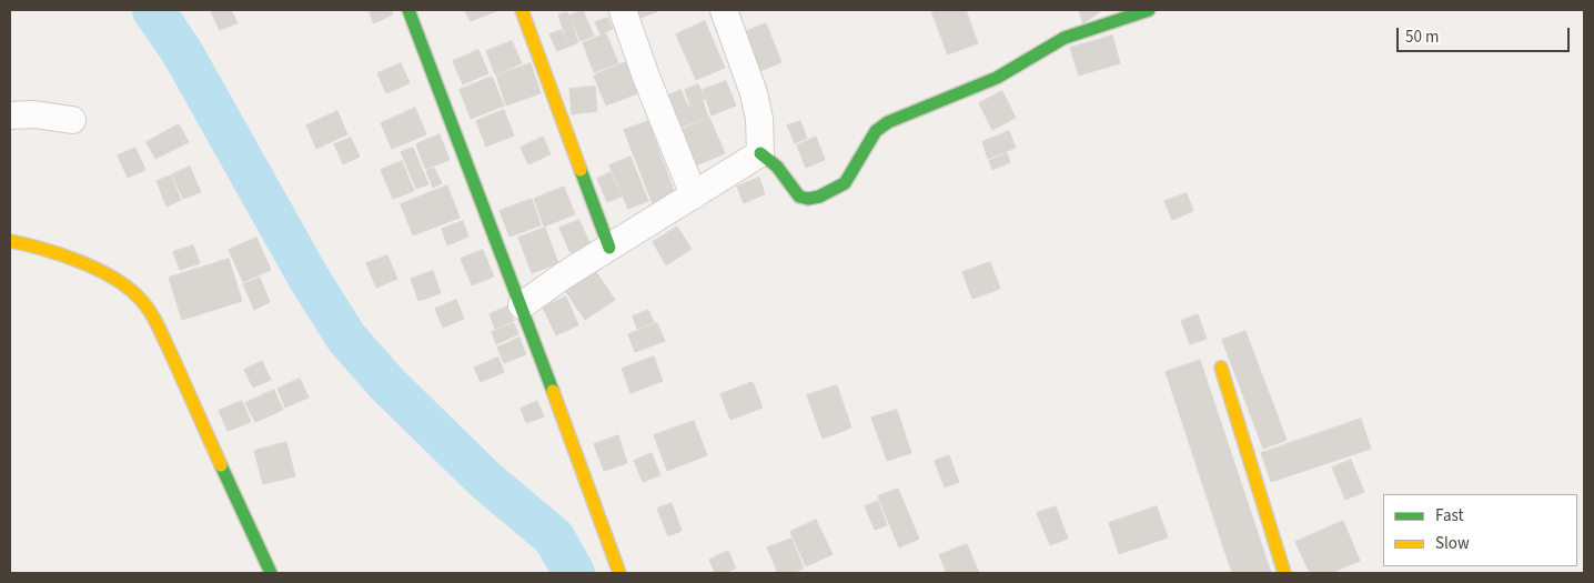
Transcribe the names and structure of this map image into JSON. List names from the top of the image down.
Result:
{
  "legend": ["Fast", "Slow"],
  "scale_bar": "50 m"
}
